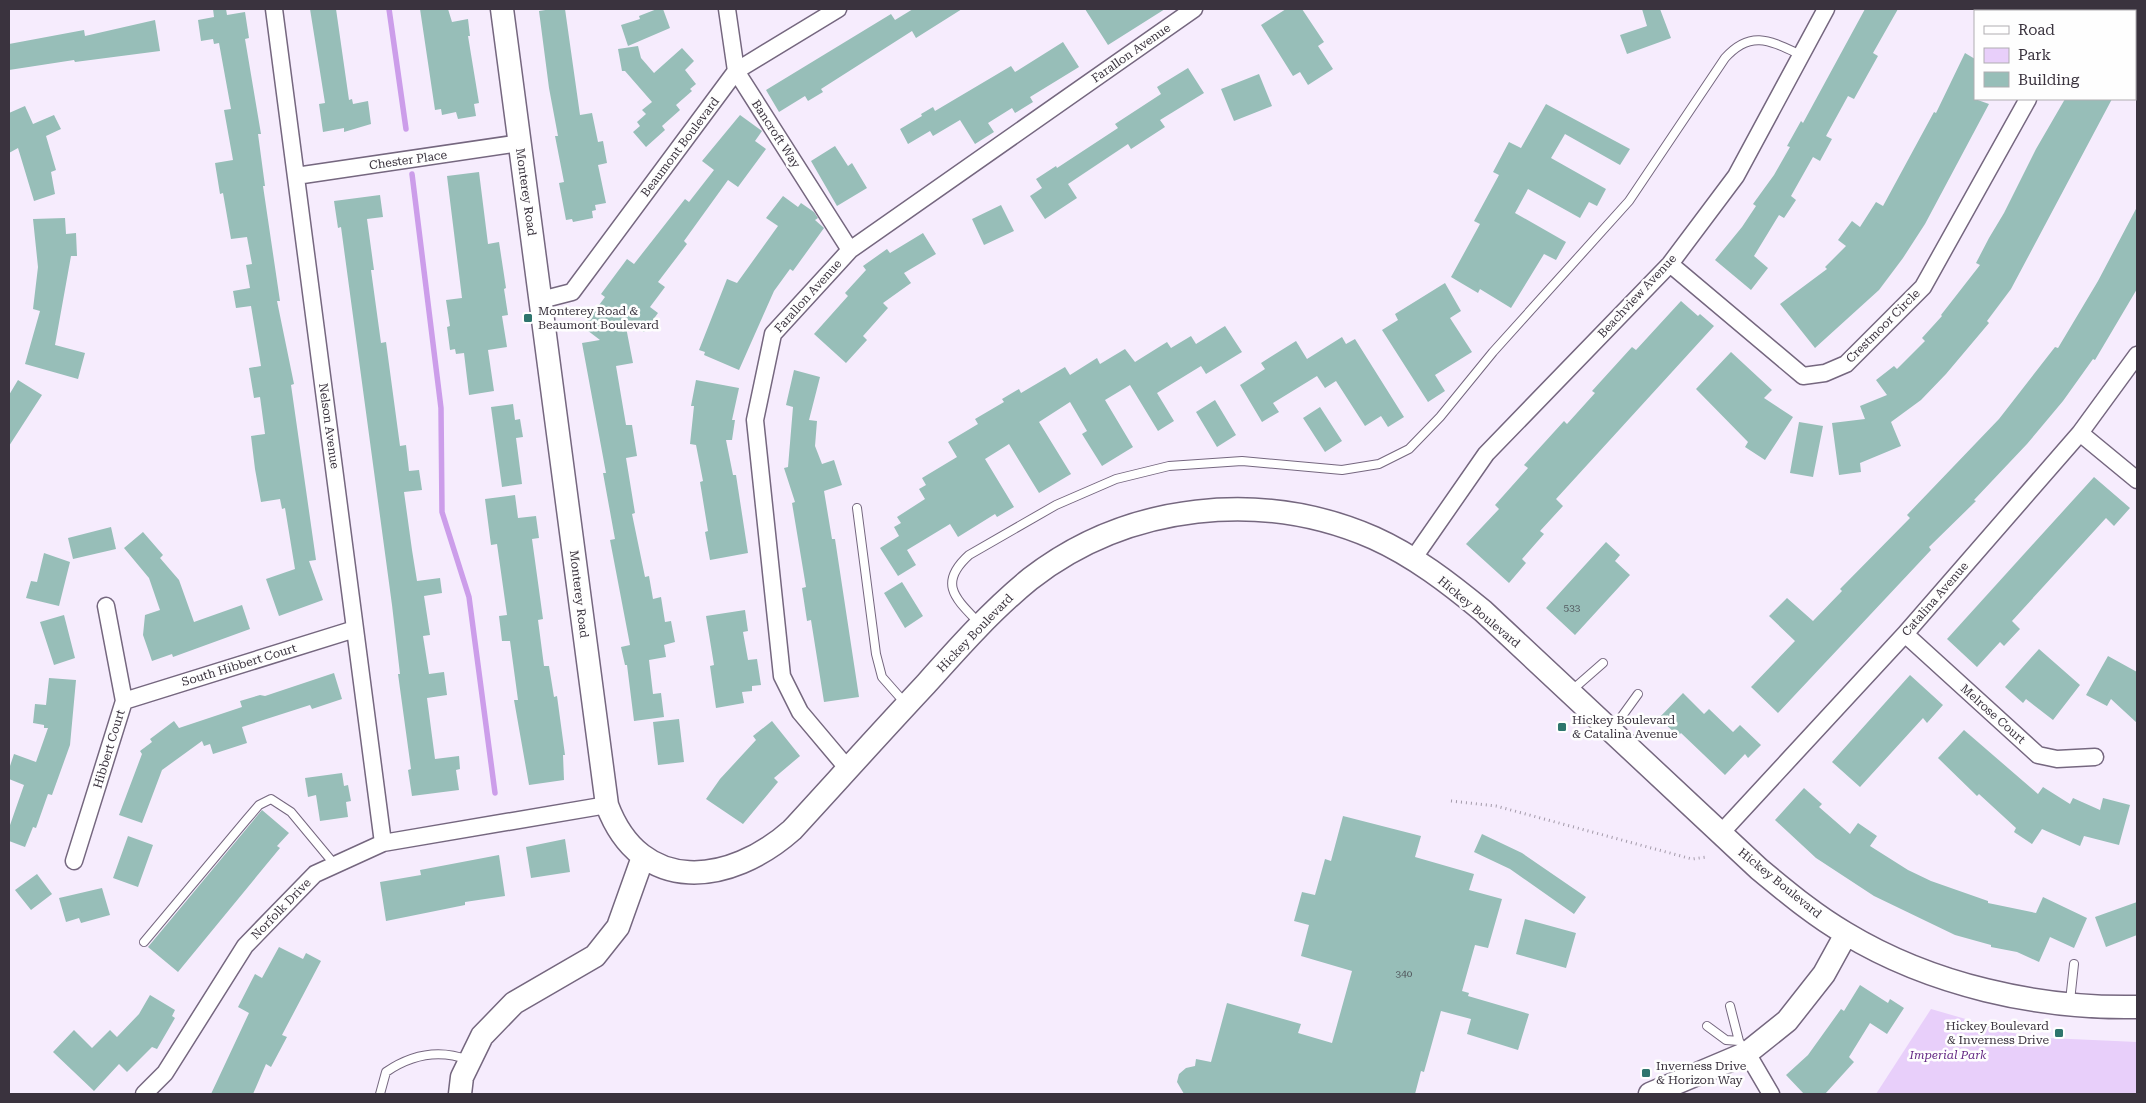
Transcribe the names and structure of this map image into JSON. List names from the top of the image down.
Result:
{
  "streets": {
    "main road": ["Monterey Road", "Hickey Boulevard"],
    "street": [
      "Farallon Avenue",
      "Bancroft Way",
      "Beaumont Boulevard",
      "Chester Place",
      "Beachview Avenue",
      "Crestmoor Circle",
      "Nelson Avenue",
      "Catalina Avenue",
      "South Hibbert Court",
      "Melrose Court",
      "Hibbert Court",
      "Norfolk Drive"
    ]
  },
  "crossings": [
    ["Farallon Avenue", "Bancroft Way"],
    ["Farallon Avenue", "Hickey Boulevard"],
    ["Bancroft Way", "Beaumont Boulevard"],
    ["Beaumont Boulevard", "Monterey Road"],
    ["Chester Place", "Monterey Road"],
    ["Chester Place", "Nelson Avenue"],
    ["Monterey Road", "Hickey Boulevard"],
    ["Monterey Road", "Norfolk Drive"],
    ["Beachview Avenue", "Crestmoor Circle"],
    ["Beachview Avenue", "Hickey Boulevard"],
    ["Nelson Avenue", "South Hibbert Court"],
    ["Nelson Avenue", "Norfolk Drive"],
    ["Catalina Avenue", "Hickey Boulevard"],
    ["Catalina Avenue", "Melrose Court"],
    ["South Hibbert Court", "Hibbert Court"]
  ],
  "parks": ["Imperial Park"],
  "places": {
    "transit": [
      "Monterey Road & Beaumont Boulevard",
      "Hickey Boulevard & Catalina Avenue",
      "Hickey Boulevard & Inverness Drive",
      "Inverness Drive & Horizon Way"
    ]
  },
  "house_numbers": ["533", "340"],
  "legend": ["Road", "Park", "Building"]
}
